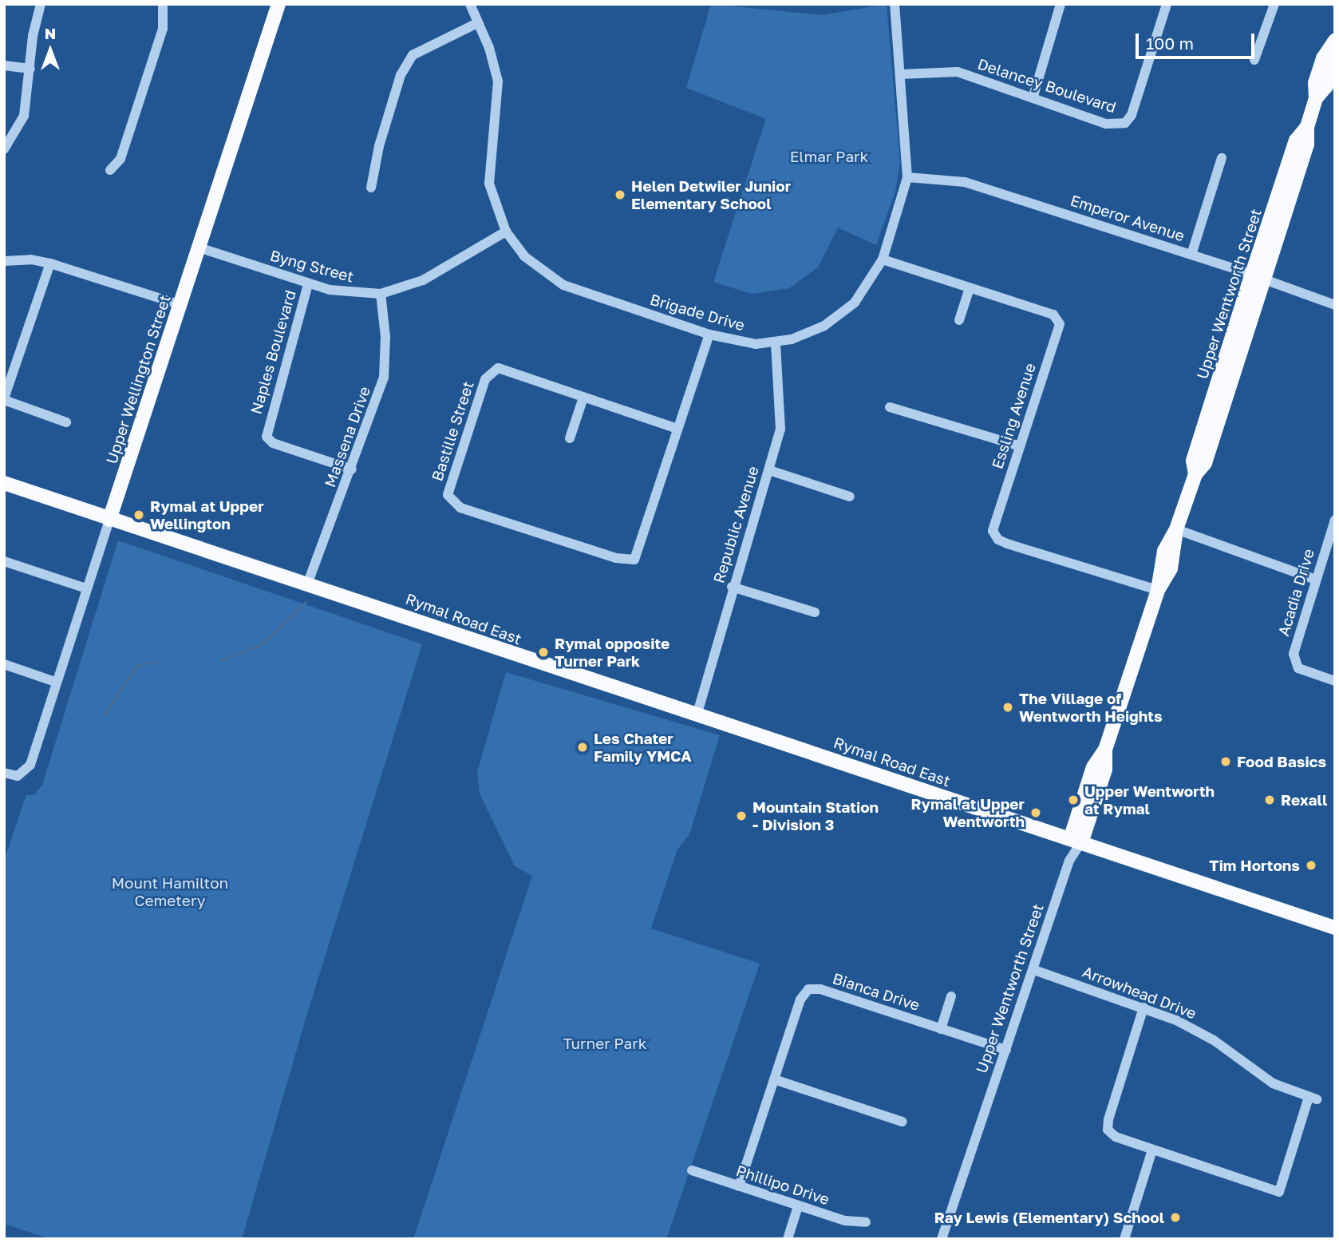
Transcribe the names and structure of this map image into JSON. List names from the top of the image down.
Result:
{
  "streets": {
    "main road": ["Upper Wentworth Street", "Upper Wellington Street", "Rymal Road East"],
    "street": [
      "Delancey Boulevard",
      "Emperor Avenue",
      "Byng Street",
      "Brigade Drive",
      "Naples Boulevard",
      "Essling Avenue",
      "Bastille Street",
      "Massena Drive",
      "Republic Avenue",
      "Acadia Drive",
      "Bianca Drive",
      "Arrowhead Drive",
      "Phillipo Drive"
    ]
  },
  "crossings": [
    ["Delancey Boulevard", "Brigade Drive"],
    ["Emperor Avenue", "Upper Wentworth Street"],
    ["Emperor Avenue", "Brigade Drive"],
    ["Byng Street", "Brigade Drive"],
    ["Byng Street", "Naples Boulevard"],
    ["Byng Street", "Upper Wellington Street"],
    ["Byng Street", "Massena Drive"],
    ["Upper Wentworth Street", "Essling Avenue"],
    ["Upper Wentworth Street", "Rymal Road East"],
    ["Upper Wentworth Street", "Bianca Drive"],
    ["Upper Wentworth Street", "Arrowhead Drive"],
    ["Brigade Drive", "Essling Avenue"],
    ["Brigade Drive", "Bastille Street"],
    ["Brigade Drive", "Republic Avenue"],
    ["Naples Boulevard", "Massena Drive"],
    ["Upper Wellington Street", "Rymal Road East"],
    ["Massena Drive", "Rymal Road East"],
    ["Republic Avenue", "Rymal Road East"],
    ["Bianca Drive", "Phillipo Drive"]
  ],
  "parks": ["Elmar Park", "Mount Hamilton Cemetery", "Turner Park"],
  "places": [
    "Helen Detwiler Junior Elementary School",
    "Rymal at Upper Wellington",
    "Rymal opposite Turner Park",
    "The Village of Wentworth Heights",
    "Les Chater Family YMCA",
    "Food Basics",
    "Upper Wentworth at Rymal",
    "Rexall",
    "Rymal at Upper Wentworth",
    "Mountain Station - Division 3",
    "Tim Hortons",
    "Ray Lewis (Elementary) School"
  ],
  "scale_bar": "100 m",
  "north": "top"
}
